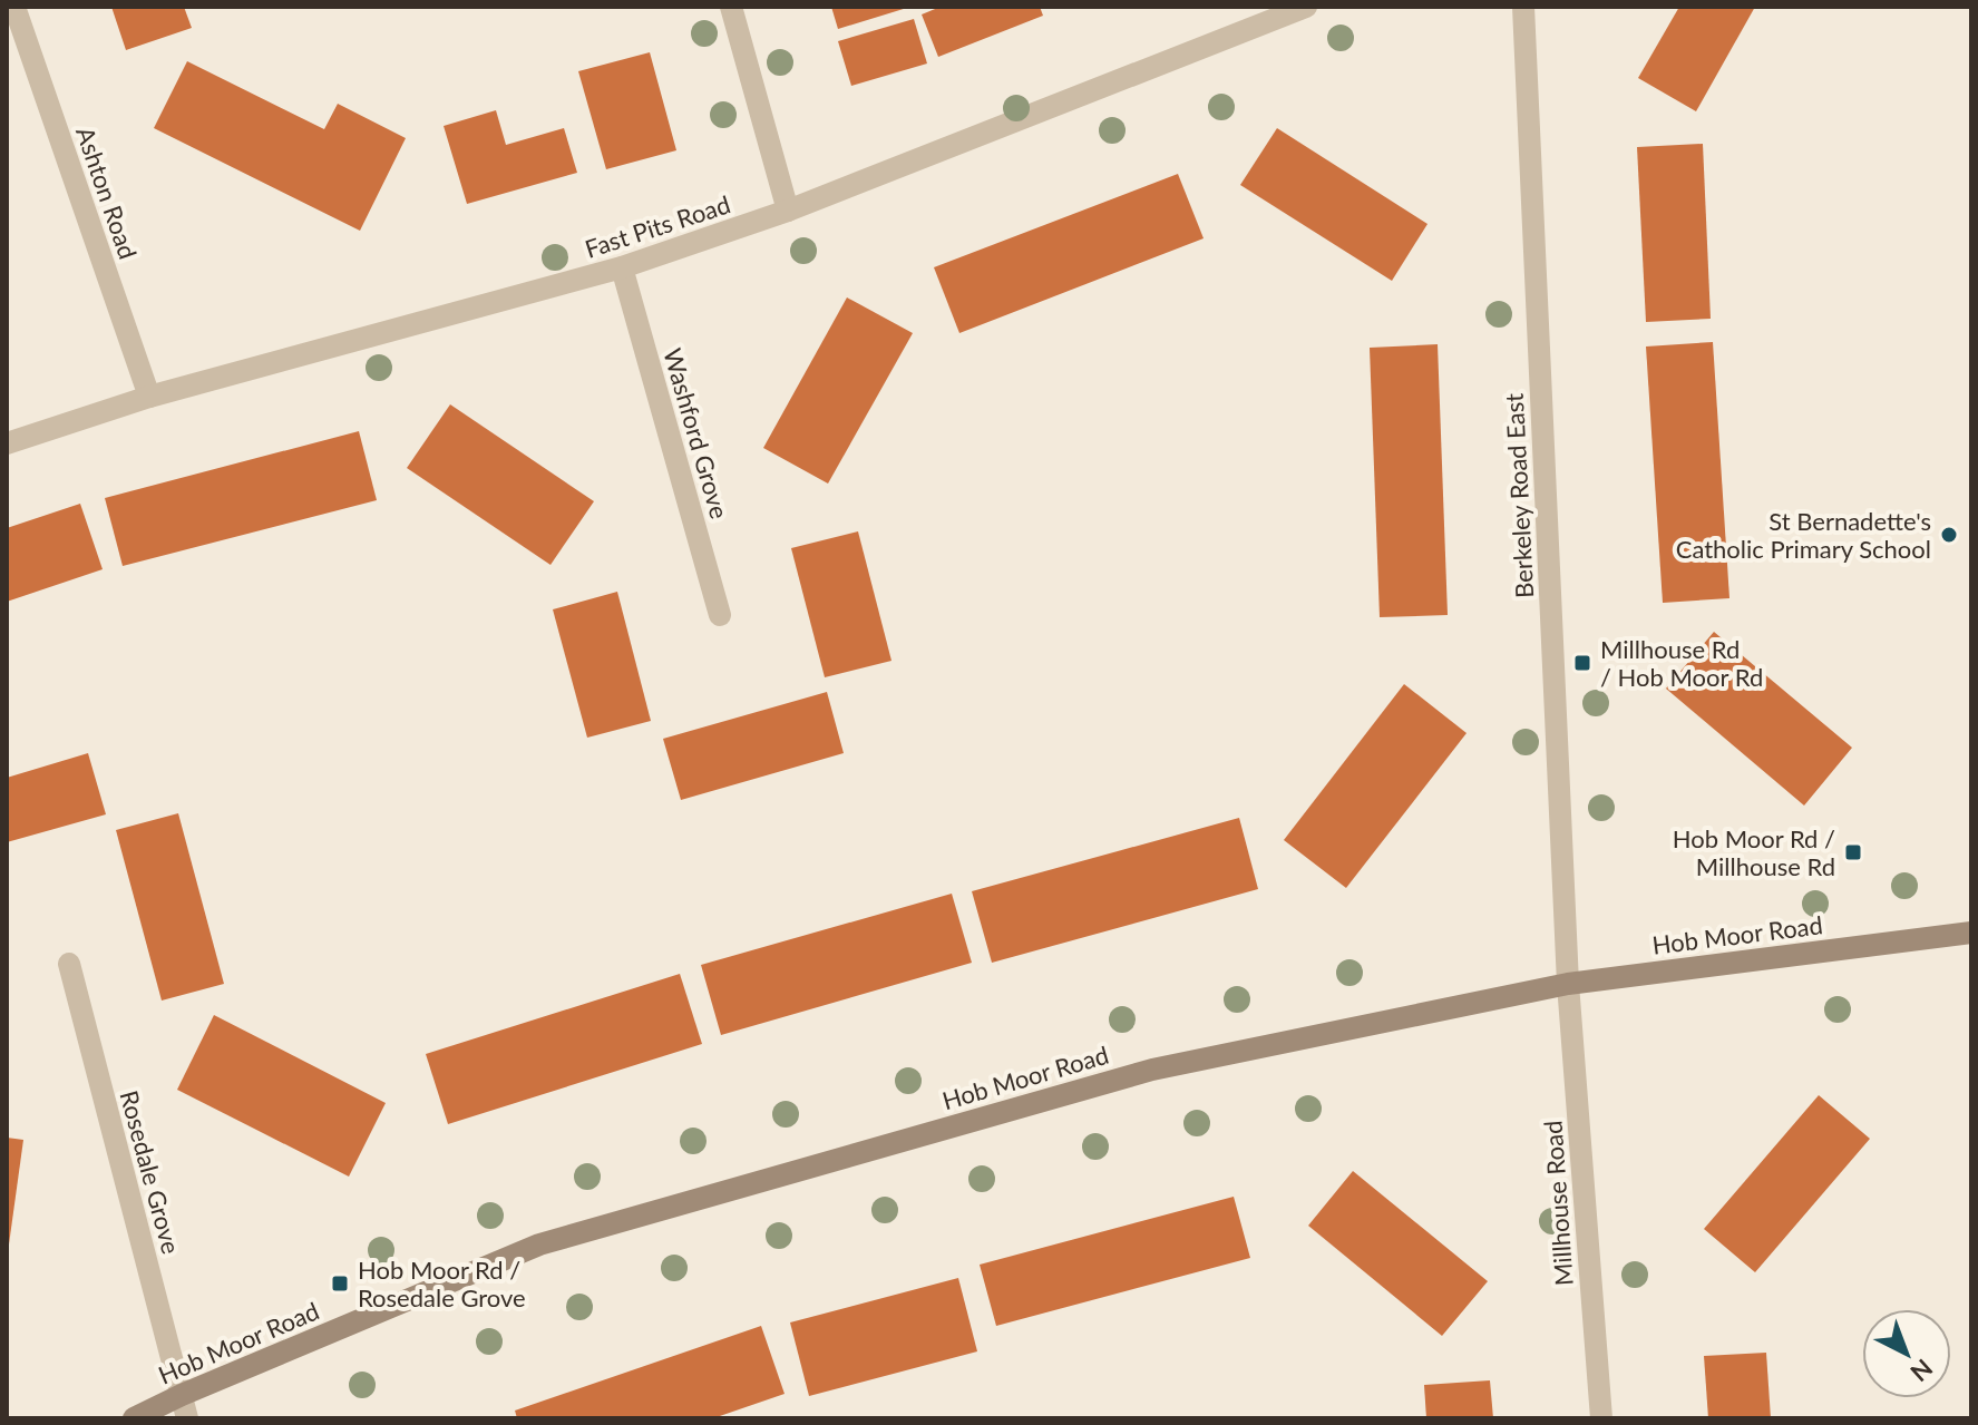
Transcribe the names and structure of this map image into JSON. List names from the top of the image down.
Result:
{
  "streets": {
    "street": [
      "Ashton Road",
      "Fast Pits Road",
      "Washford Grove",
      "Berkeley Road East",
      "Hob Moor Road",
      "Rosedale Grove",
      "Millhouse Road"
    ]
  },
  "crossings": [
    ["Ashton Road", "Fast Pits Road"],
    ["Fast Pits Road", "Washford Grove"],
    ["Berkeley Road East", "Hob Moor Road"],
    ["Berkeley Road East", "Millhouse Road"],
    ["Hob Moor Road", "Rosedale Grove"],
    ["Hob Moor Road", "Millhouse Road"]
  ],
  "places": {
    "other": ["St Bernadette's Catholic Primary School"],
    "transit": ["Millhouse Rd / Hob Moor Rd", "Hob Moor Rd / Millhouse Rd", "Hob Moor Rd / Rosedale Grove"]
  },
  "north": "bottom right"
}
